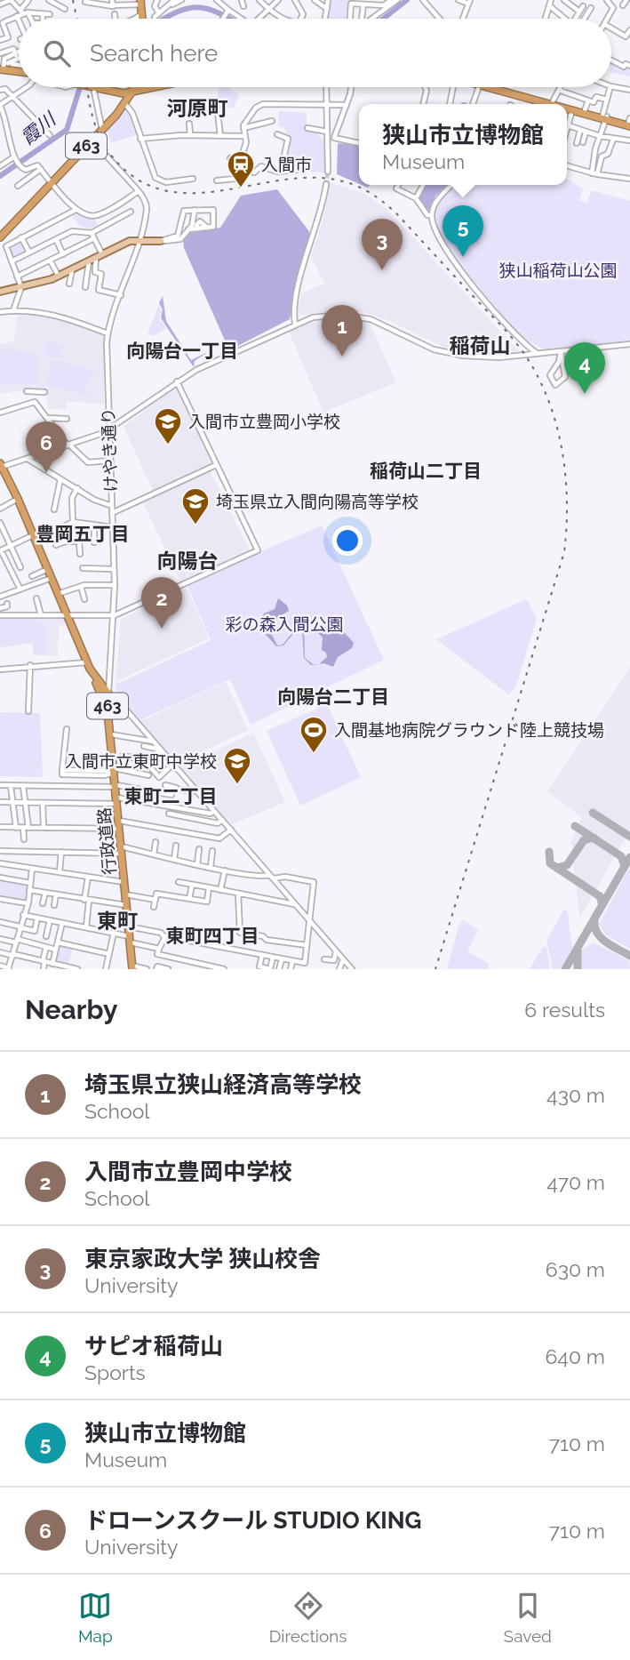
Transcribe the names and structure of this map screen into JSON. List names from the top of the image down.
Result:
{
  "streets": {
    "highway": ["463", "行政道路"],
    "street": ["けやき通り"]
  },
  "crossings": [
    ["けやき通り", "行政道路"]
  ],
  "districts": [
    "河原町",
    "稲荷山",
    "向陽台一丁目",
    "稲荷山二丁目",
    "豊岡五丁目",
    "向陽台",
    "向陽台二丁目",
    "東町二丁目",
    "東町",
    "東町四丁目"
  ],
  "water": ["霞川"],
  "parks": ["狭山稲荷山公園", "彩の森入間公園"],
  "places": {
    "station": ["入間市"],
    "school or university": ["入間市立豊岡小学校", "埼玉県立入間向陽高等学校", "入間市立東町中学校"],
    "sports": ["入間基地病院グラウンド陸上競技場"]
  },
  "page": {
    "search": "Search here",
    "popup": ["狭山市立博物館", "Museum"],
    "pins": [
      "5",
      "3",
      "1",
      "4",
      "6",
      "2"
    ],
    "heading": ["Nearby", "6 results"],
    "list": [
      {
        "mark": "1",
        "name": "埼玉県立狭山経済高等学校",
        "note": "School",
        "value": "430 m"
      },
      {
        "mark": "2",
        "name": "入間市立豊岡中学校",
        "note": "School",
        "value": "470 m"
      },
      {
        "mark": "3",
        "name": "東京家政大学 狭山校舎",
        "note": "University",
        "value": "630 m"
      },
      {
        "mark": "4",
        "name": "サピオ稲荷山",
        "note": "Sports",
        "value": "640 m"
      },
      {
        "mark": "5",
        "name": "狭山市立博物館",
        "note": "Museum",
        "value": "710 m"
      },
      {
        "mark": "6",
        "name": "ドローンスクール STUDIO KING",
        "note": "University",
        "value": "710 m"
      }
    ],
    "nav": ["Map", "Directions", "Saved"]
  }
}
